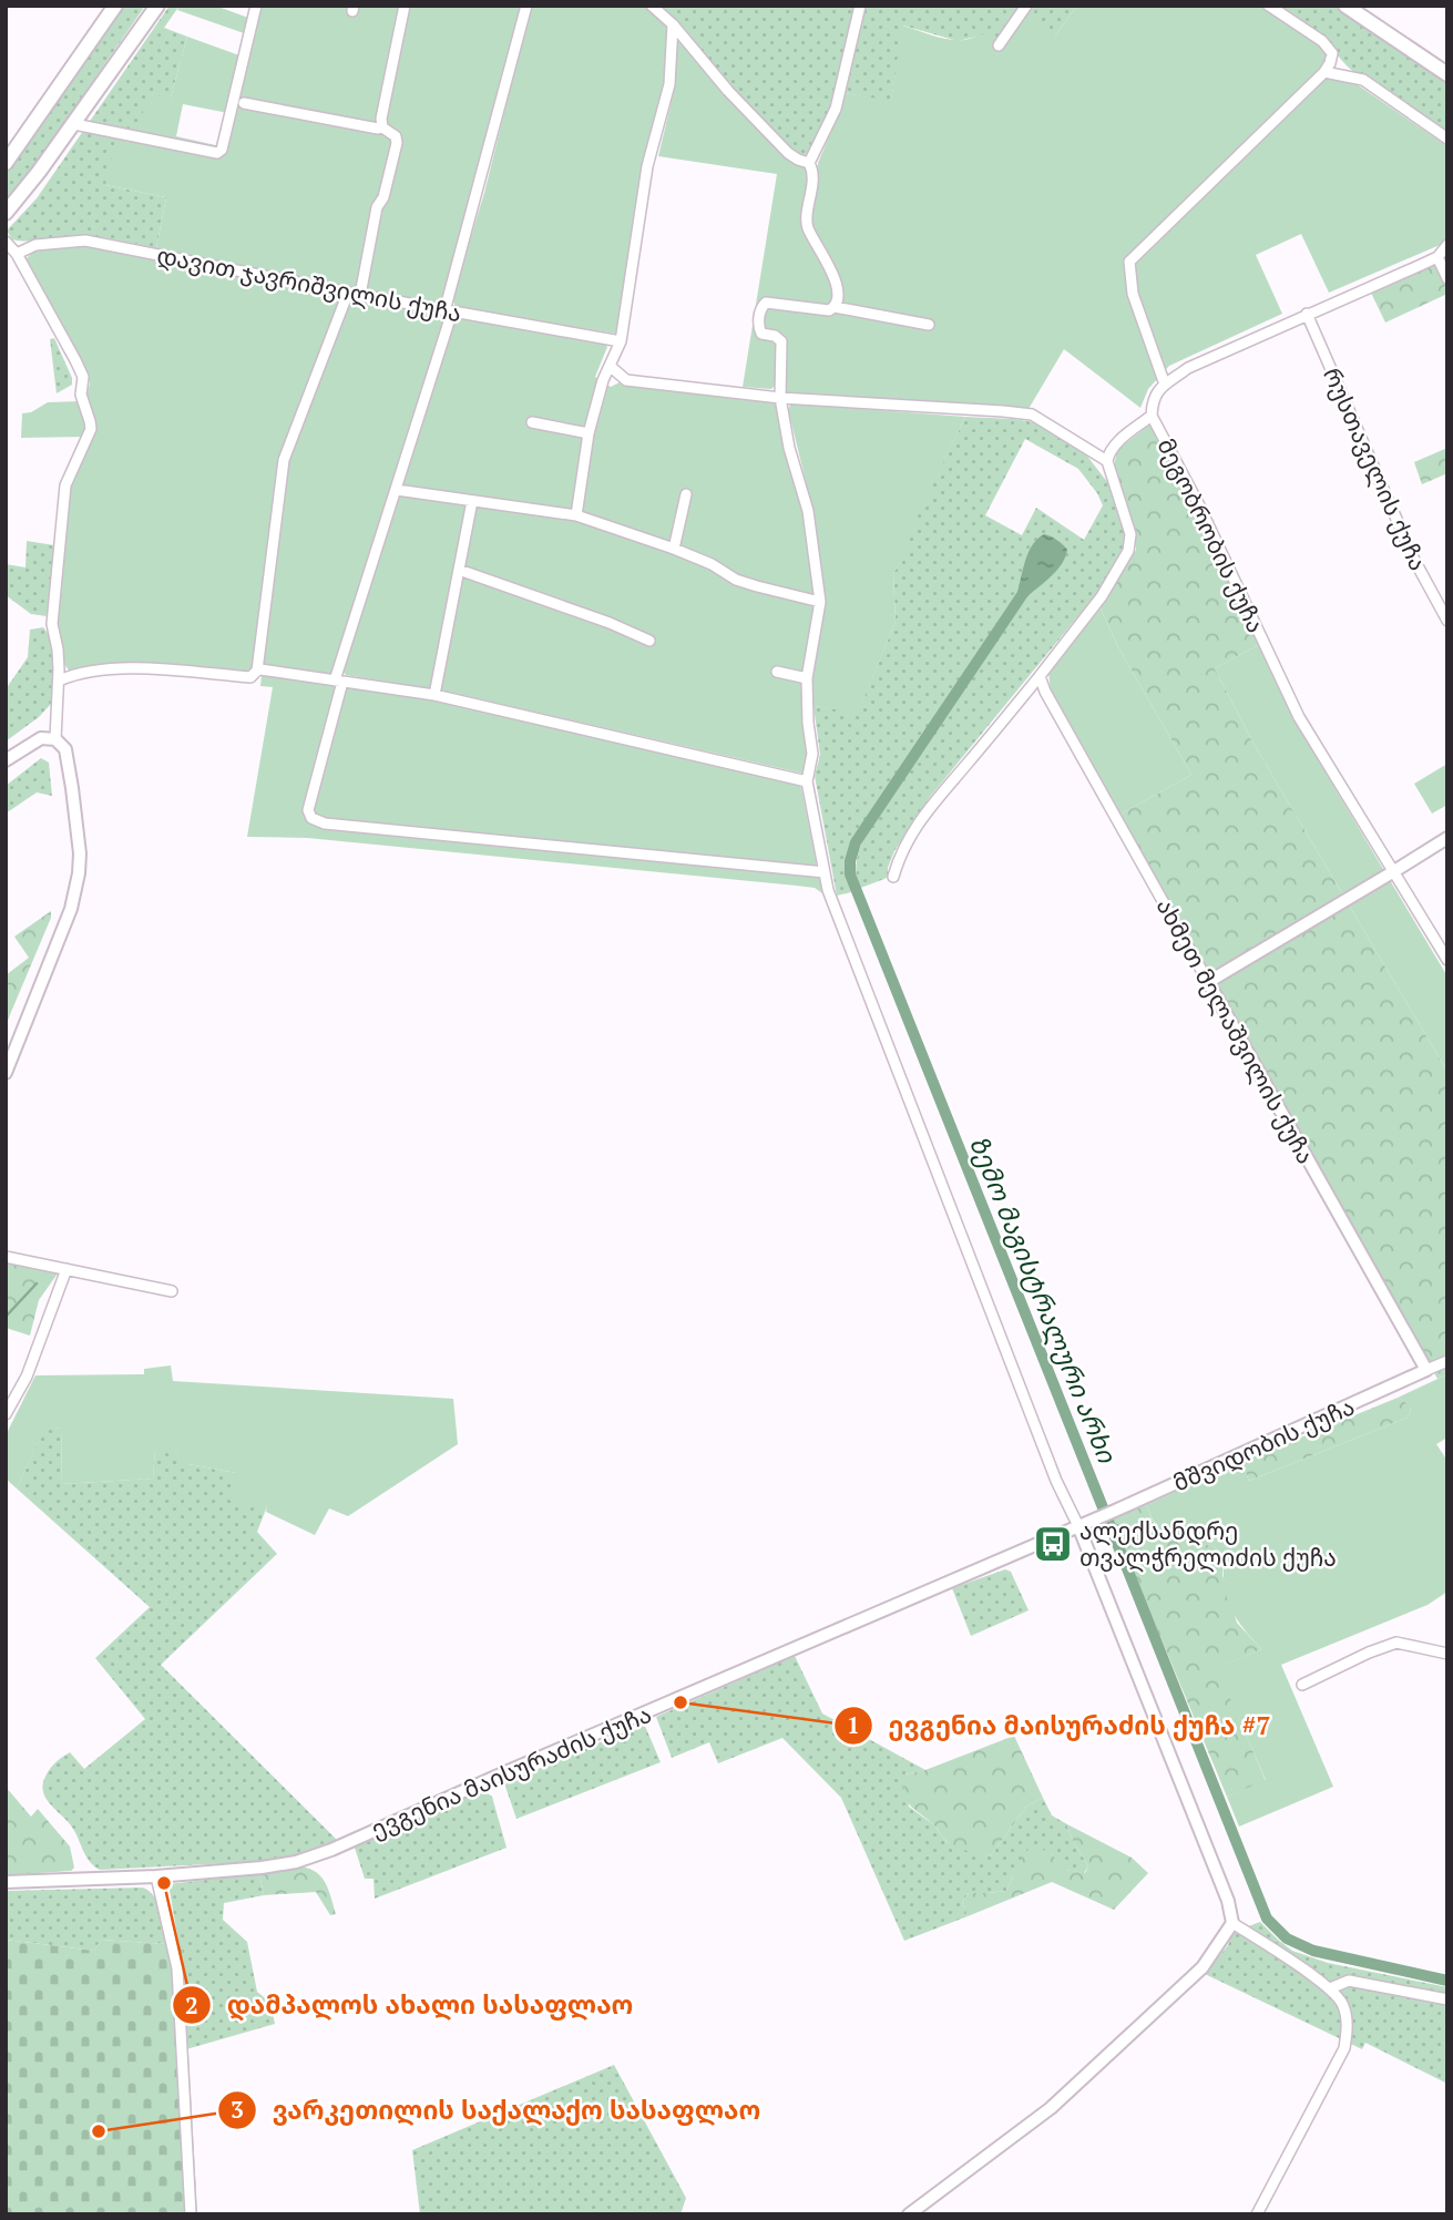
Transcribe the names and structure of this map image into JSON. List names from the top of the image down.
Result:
{
  "streets": {
    "street": [
      "დავით ჯავრიშვილის ქუჩა",
      "რუსთაველის ქუჩა",
      "მეგობრობის ქუჩა",
      "ახმეთ მელაშვილის ქუჩა",
      "მშვიდობის ქუჩა",
      "ევგენია მაისურაძის ქუჩა"
    ]
  },
  "crossings": [
    ["ახმეთ მელაშვილის ქუჩა", "მშვიდობის ქუჩა"],
    ["მშვიდობის ქუჩა", "ევგენია მაისურაძის ქუჩა"]
  ],
  "water": ["ზემო მაგისტრალური არხი"],
  "places": {
    "bus stop": ["ალექსანდრე თვალჭრელიძის ქუჩა"],
    "other": ["ევგენია მაისურაძის ქუჩა #7", "დამპალოს ახალი სასაფლაო", "ვარკეთილის საქალაქო სასაფლაო"]
  }
}
